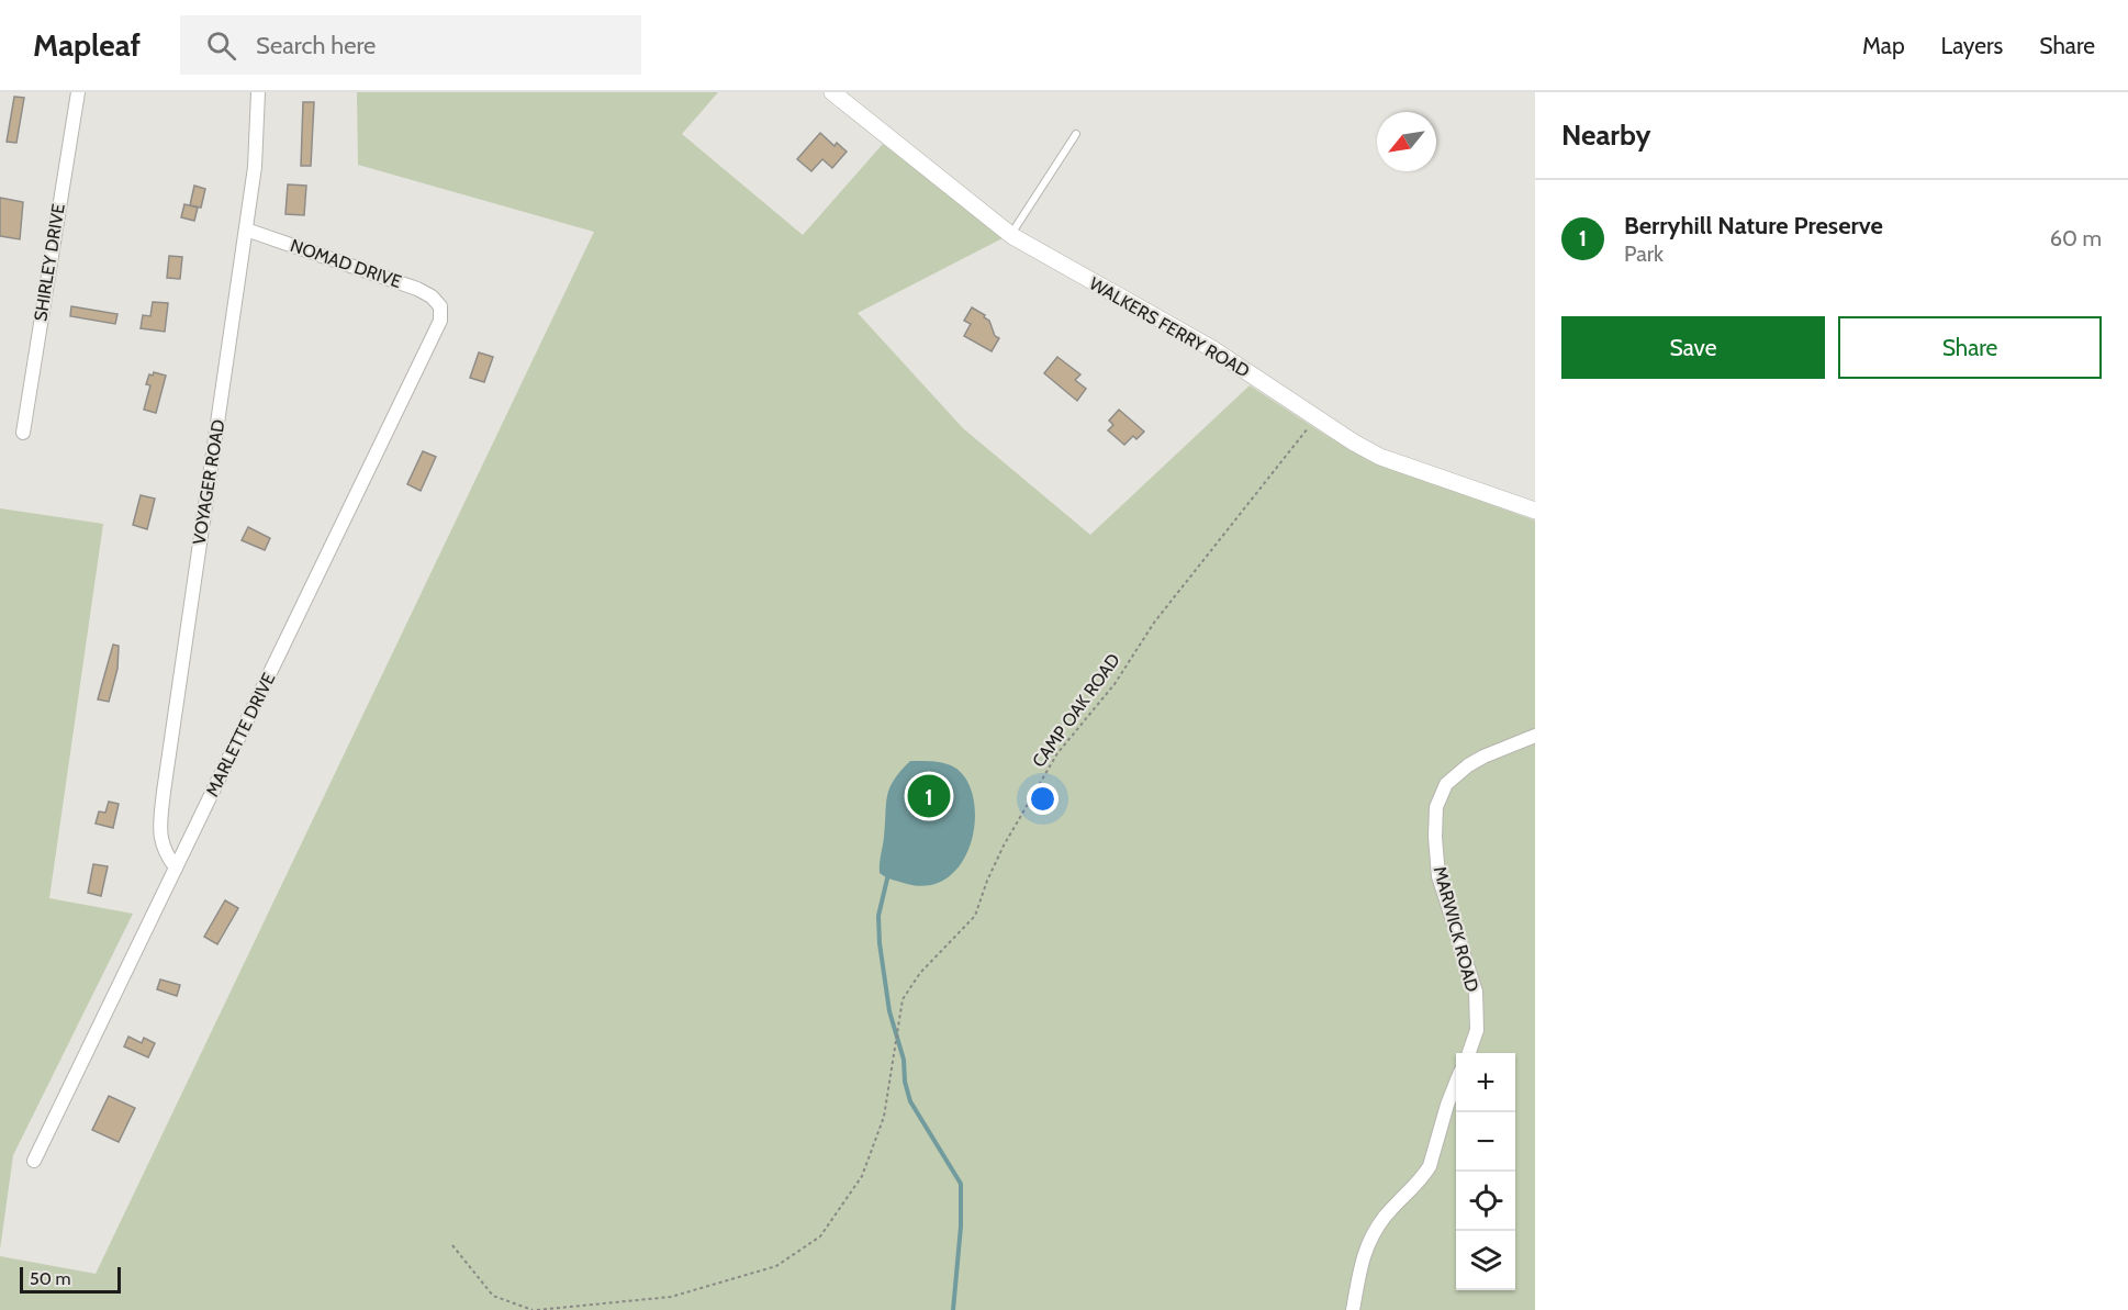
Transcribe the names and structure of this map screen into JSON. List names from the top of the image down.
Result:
{
  "streets": {
    "street": [
      "SHIRLEY DRIVE",
      "NOMAD DRIVE",
      "WALKERS FERRY ROAD",
      "VOYAGER ROAD",
      "MARLETTE DRIVE",
      "MARWICK ROAD"
    ],
    "path": ["CAMP OAK ROAD"]
  },
  "crossings": [
    ["NOMAD DRIVE", "VOYAGER ROAD"],
    ["NOMAD DRIVE", "MARLETTE DRIVE"],
    ["WALKERS FERRY ROAD", "CAMP OAK ROAD"],
    ["VOYAGER ROAD", "MARLETTE DRIVE"]
  ],
  "scale_bar": "50 m",
  "north": "bottom left",
  "page": {
    "header": "Mapleaf",
    "search": "Search here",
    "nav": ["Map", "Layers", "Share"],
    "heading": "Nearby",
    "list": [
      {
        "mark": "1",
        "name": "Berryhill Nature Preserve",
        "note": "Park",
        "value": "60 m"
      }
    ],
    "buttons": ["Save", "Share"],
    "pins": "1",
    "map_buttons": ["+", "−"],
    "scale": "50 m"
  }
}
